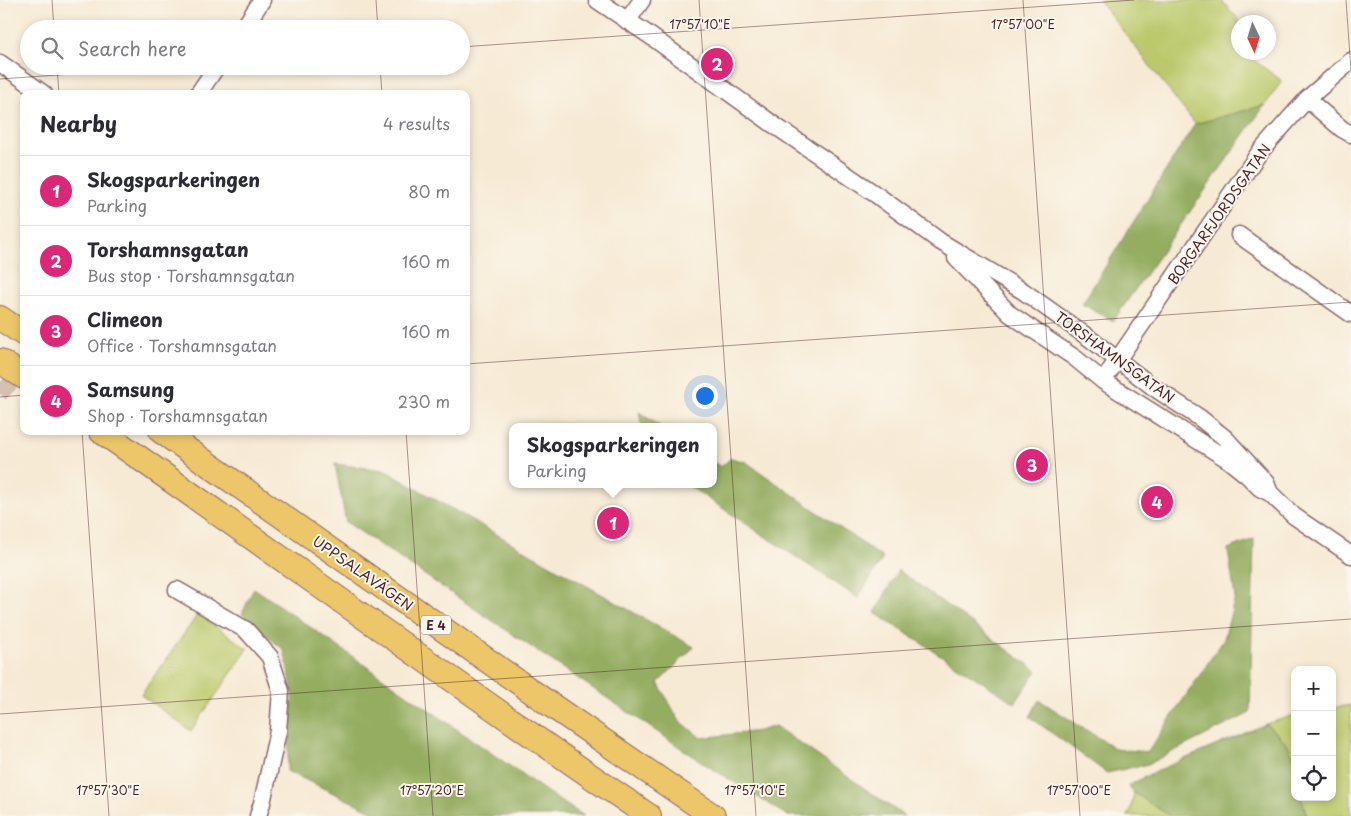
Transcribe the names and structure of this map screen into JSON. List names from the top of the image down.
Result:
{
  "streets": {
    "highway": ["UPPSALAVÄGEN", "E 4"],
    "street": ["BORGARFJORDSGATAN", "TORSHAMNSGATAN"]
  },
  "crossings": [
    ["BORGARFJORDSGATAN", "TORSHAMNSGATAN"]
  ],
  "north": "bottom",
  "page": {
    "search": "Search here",
    "pins": [
      "2",
      "3",
      "4",
      "1"
    ],
    "heading": ["Nearby", "4 results"],
    "list": [
      {
        "mark": "1",
        "name": "Skogsparkeringen",
        "note": "Parking",
        "value": "80 m"
      },
      {
        "mark": "2",
        "name": "Torshamnsgatan",
        "note": "Bus stop · Torshamnsgatan",
        "value": "160 m"
      },
      {
        "mark": "3",
        "name": "Climeon",
        "note": "Office · Torshamnsgatan",
        "value": "160 m"
      },
      {
        "mark": "4",
        "name": "Samsung",
        "note": "Shop · Torshamnsgatan",
        "value": "230 m"
      }
    ],
    "popup": ["Skogsparkeringen", "Parking"],
    "map_buttons": ["+", "−"]
  },
  "coordinates": [
    "17°57'10\"E",
    "17°57'00\"E",
    "17°57'30\"E",
    "17°57'20\"E"
  ]
}
